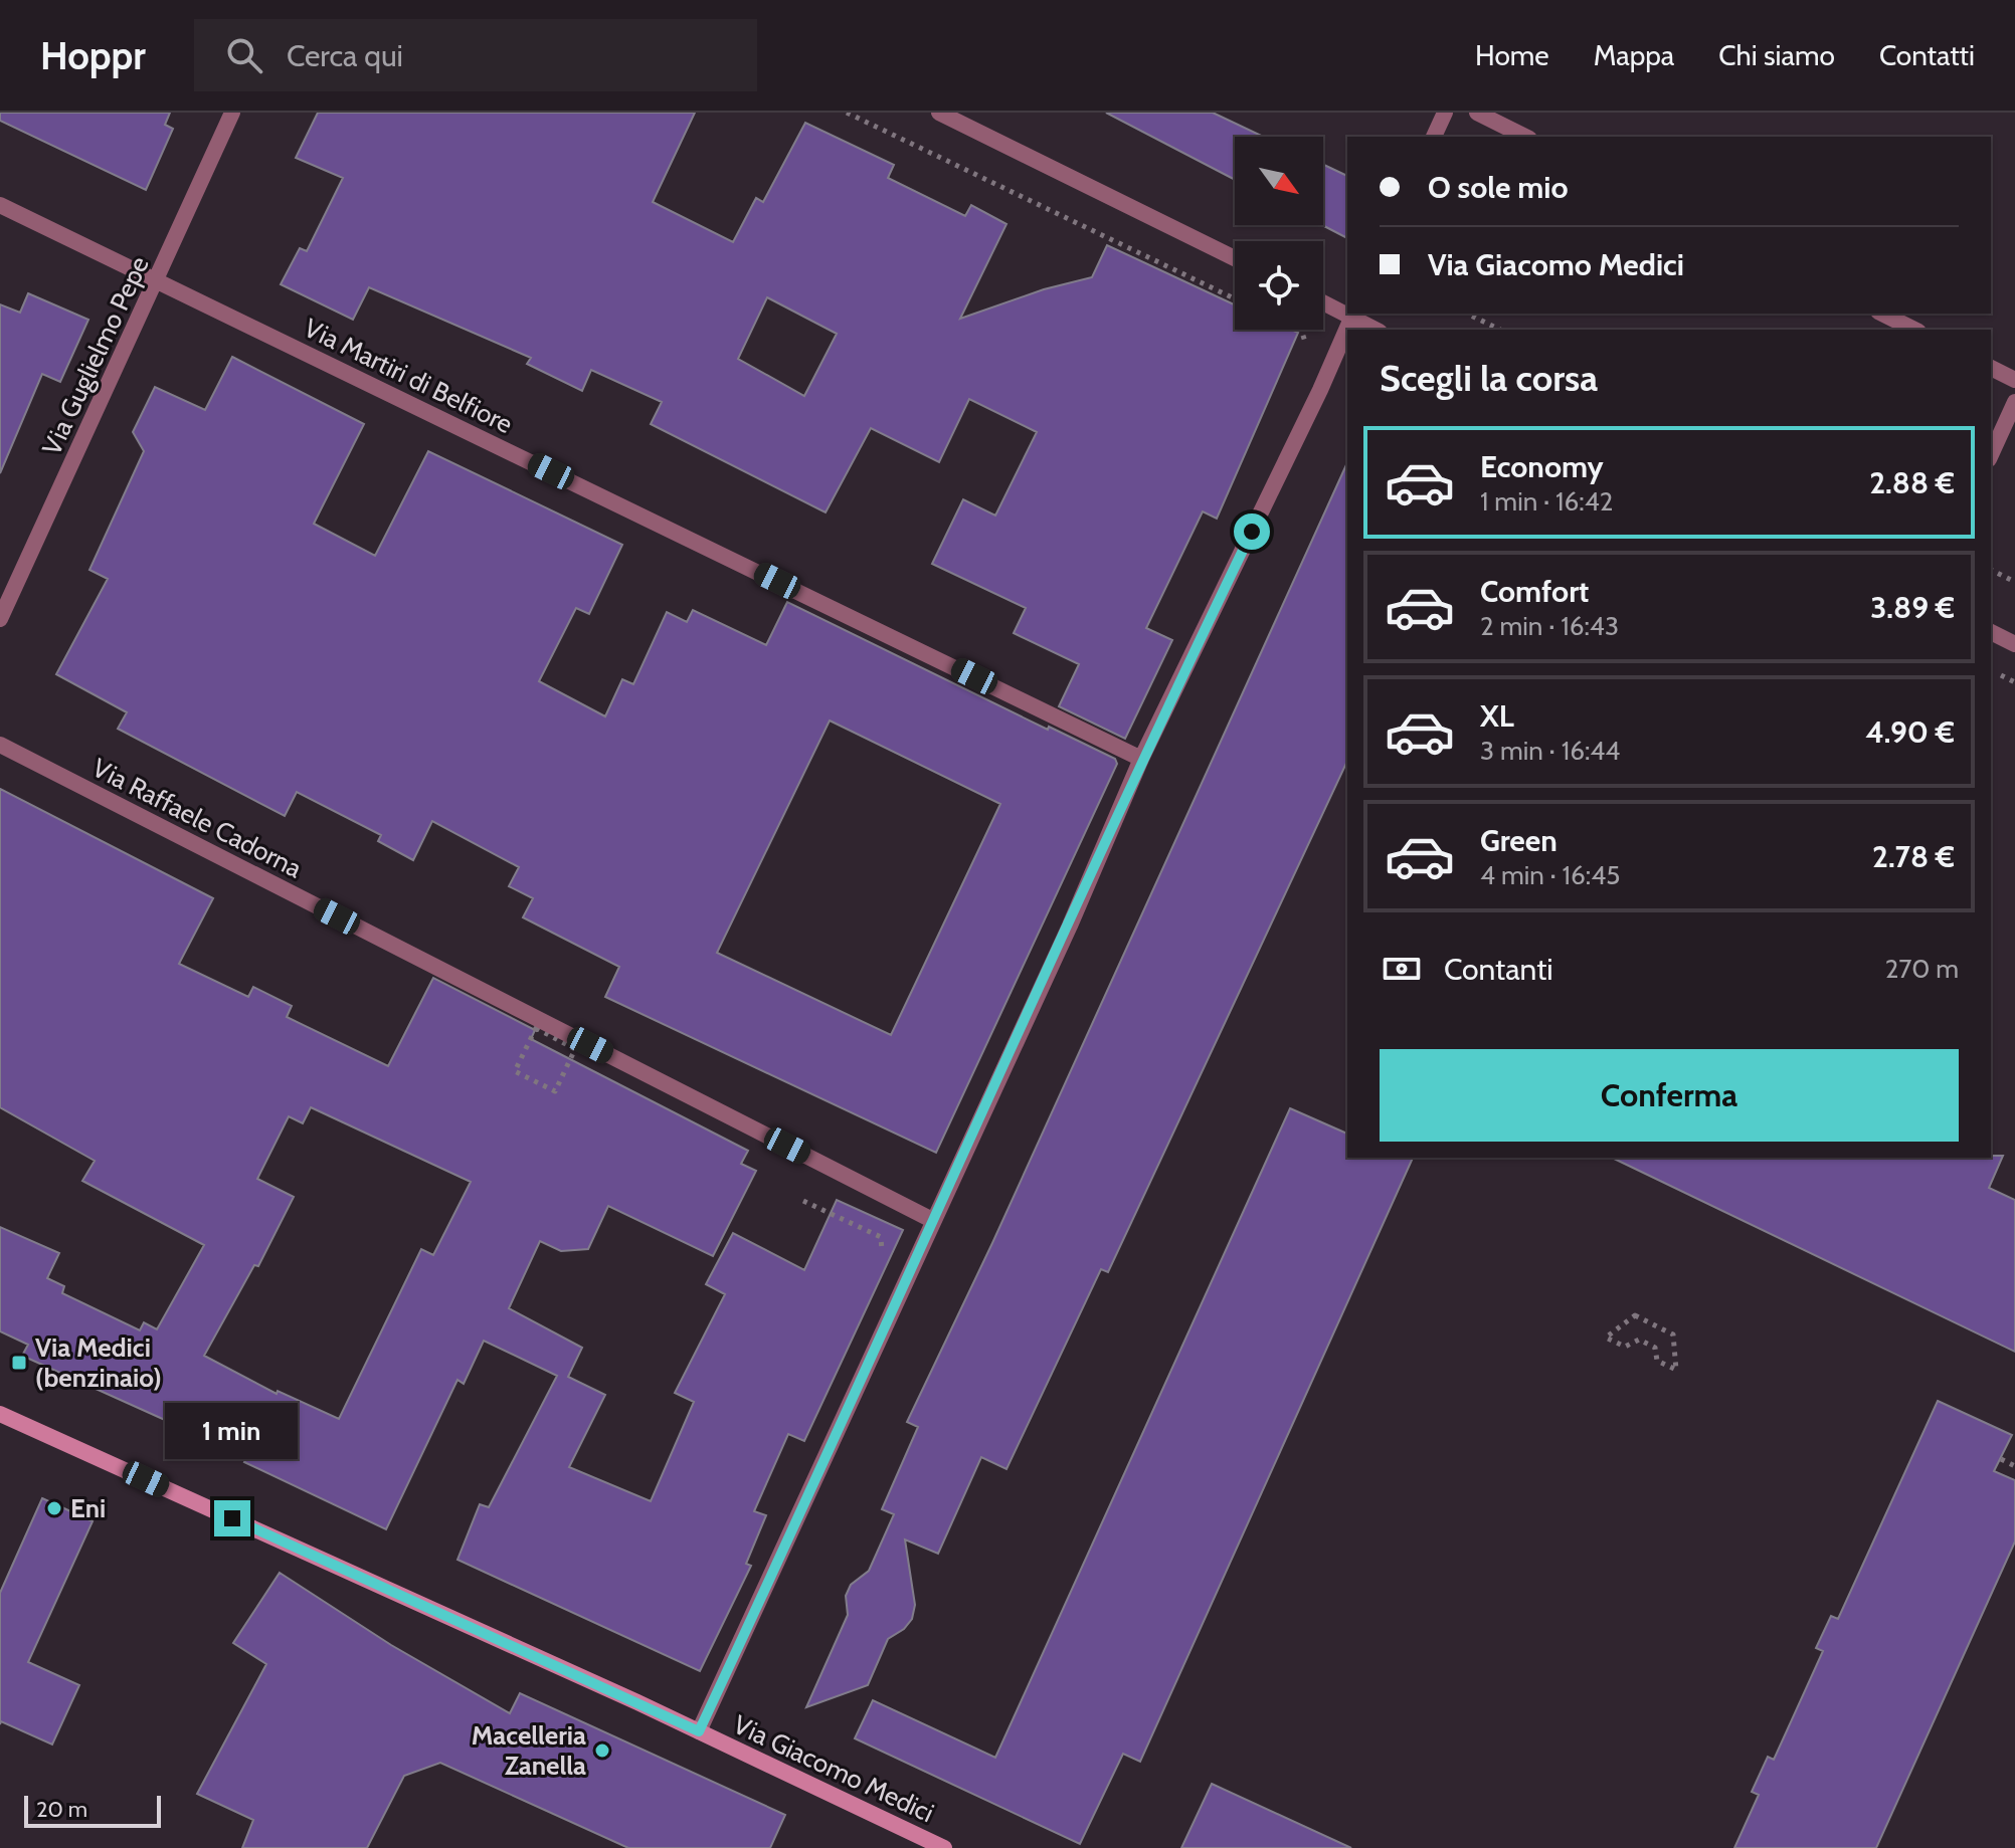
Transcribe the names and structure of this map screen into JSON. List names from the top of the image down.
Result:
{
  "streets": {
    "main road": ["Via Giacomo Medici"],
    "street": ["Via Guglielmo Pepe", "Via Martiri di Belfiore", "Via Raffaele Cadorna"]
  },
  "crossings": [
    ["Via Guglielmo Pepe", "Via Martiri di Belfiore"]
  ],
  "places": {
    "transit": ["Via Medici (benzinaio)"],
    "other": ["Eni", "Macelleria Zanella"]
  },
  "scale_bar": "20 m",
  "north": "bottom right",
  "page": {
    "header": "Hoppr",
    "search": "Cerca qui",
    "nav": [
      "Home",
      "Mappa",
      "Chi siamo",
      "Contatti"
    ],
    "banner": ["O sole mio", "Via Giacomo Medici"],
    "heading": "Scegli la corsa",
    "list": [
      {
        "name": "Economy",
        "note": "1 min · 16:42",
        "value": "2.88 €"
      },
      {
        "name": "Comfort",
        "note": "2 min · 16:43",
        "value": "3.89 €"
      },
      {
        "name": "XL",
        "note": "3 min · 16:44",
        "value": "4.90 €"
      },
      {
        "name": "Green",
        "note": "4 min · 16:45",
        "value": "2.78 €"
      }
    ],
    "pay": ["Contanti", "270 m"],
    "buttons": "Conferma",
    "bubble": "1 min",
    "scale": "20 m"
  }
}
